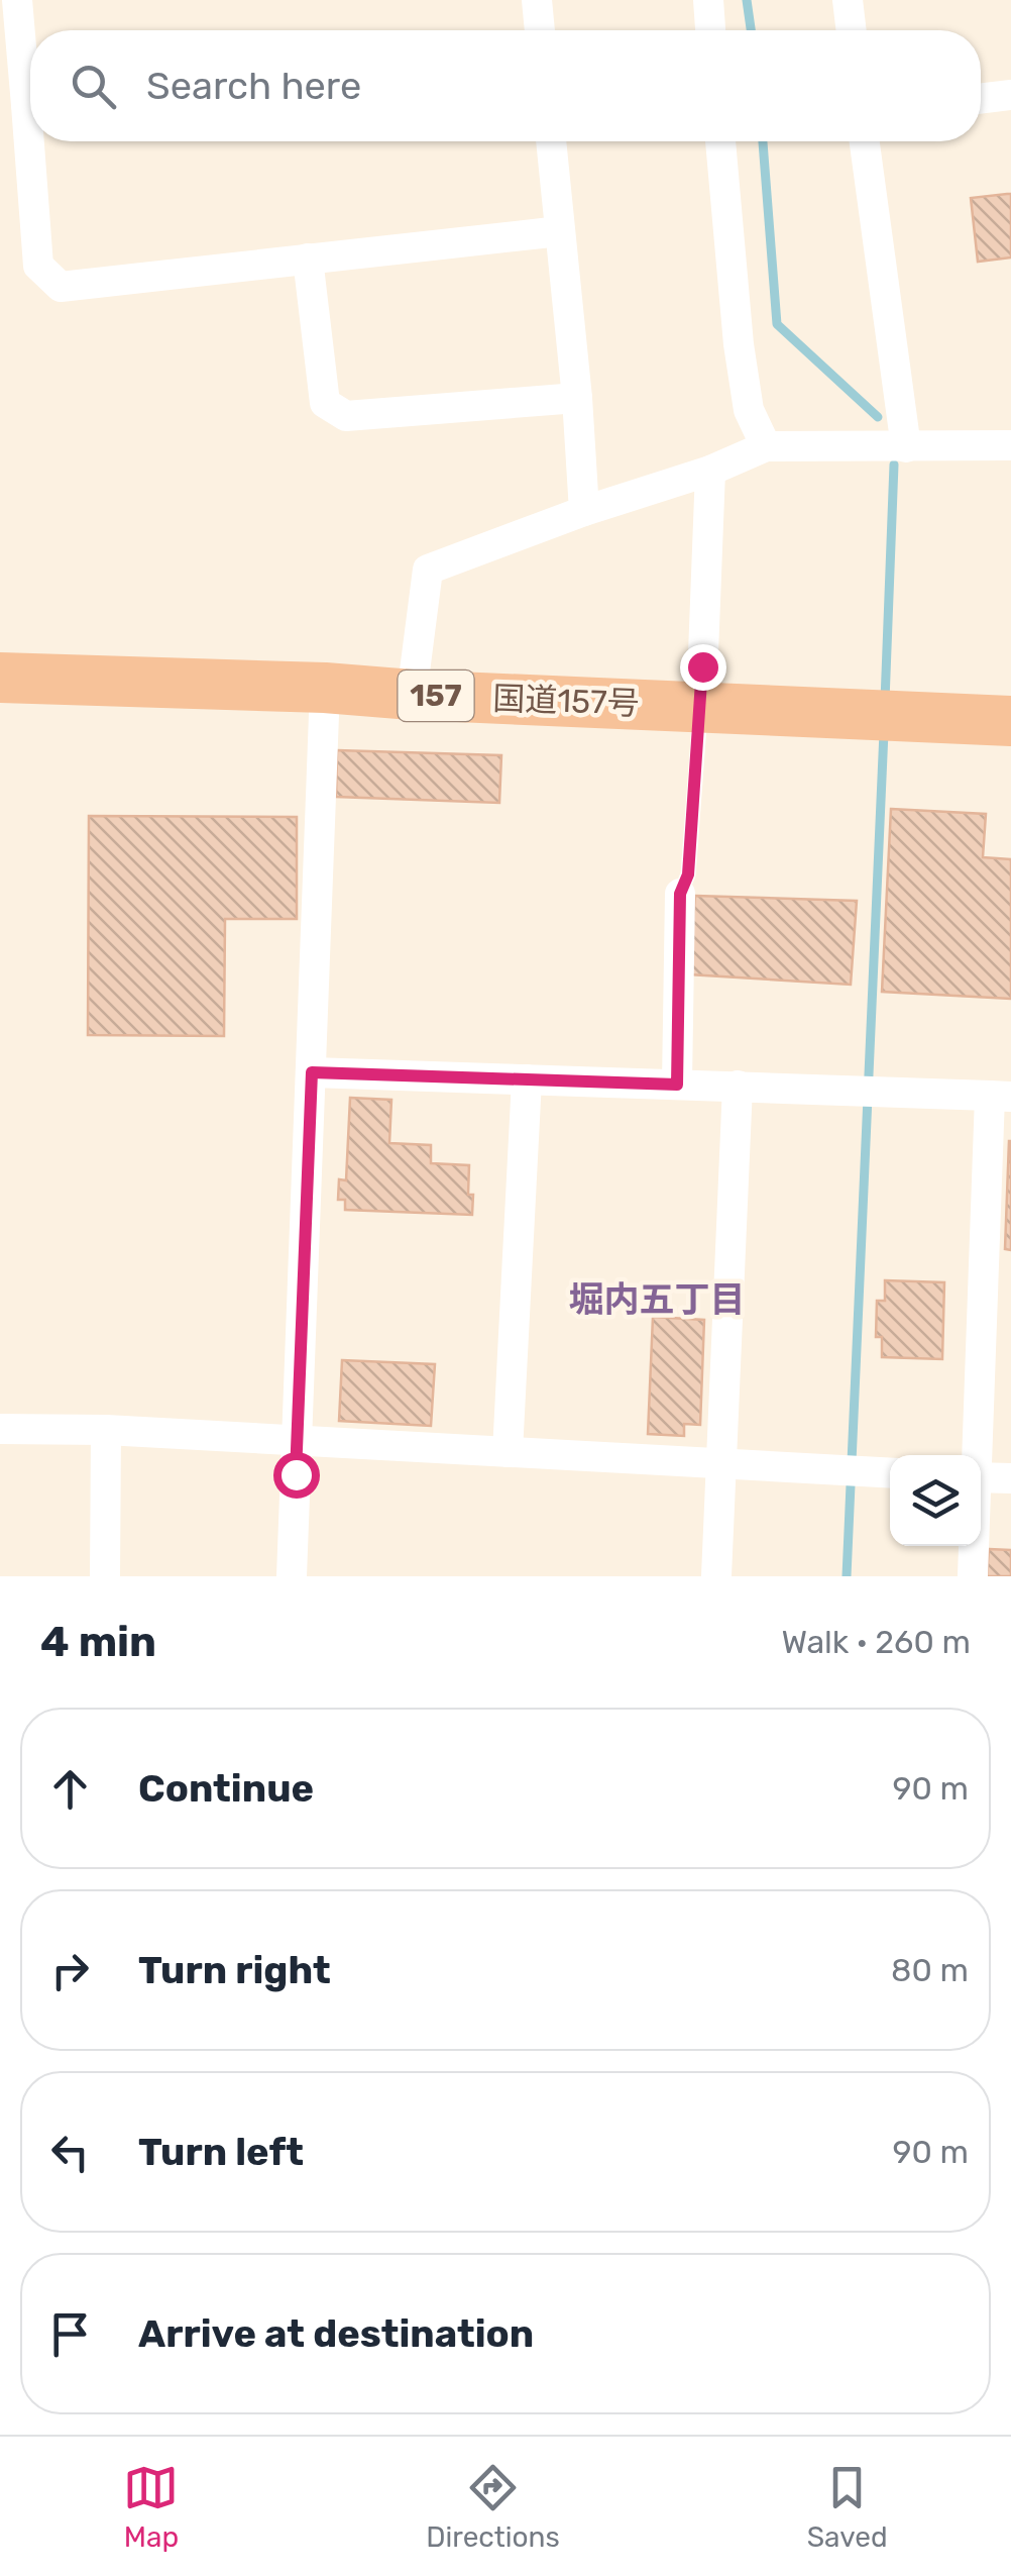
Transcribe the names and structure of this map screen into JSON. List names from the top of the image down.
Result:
{
  "streets": {
    "highway": ["157", "国道157号"]
  },
  "districts": ["堀内五丁目"],
  "page": {
    "search": "Search here",
    "heading": ["4 min", "Walk · 260 m"],
    "list": [
      ["Continue", "90 m"],
      ["Turn right", "80 m"],
      ["Turn left", "90 m"],
      "Arrive at destination"
    ],
    "nav": ["Map", "Directions", "Saved"]
  }
}
